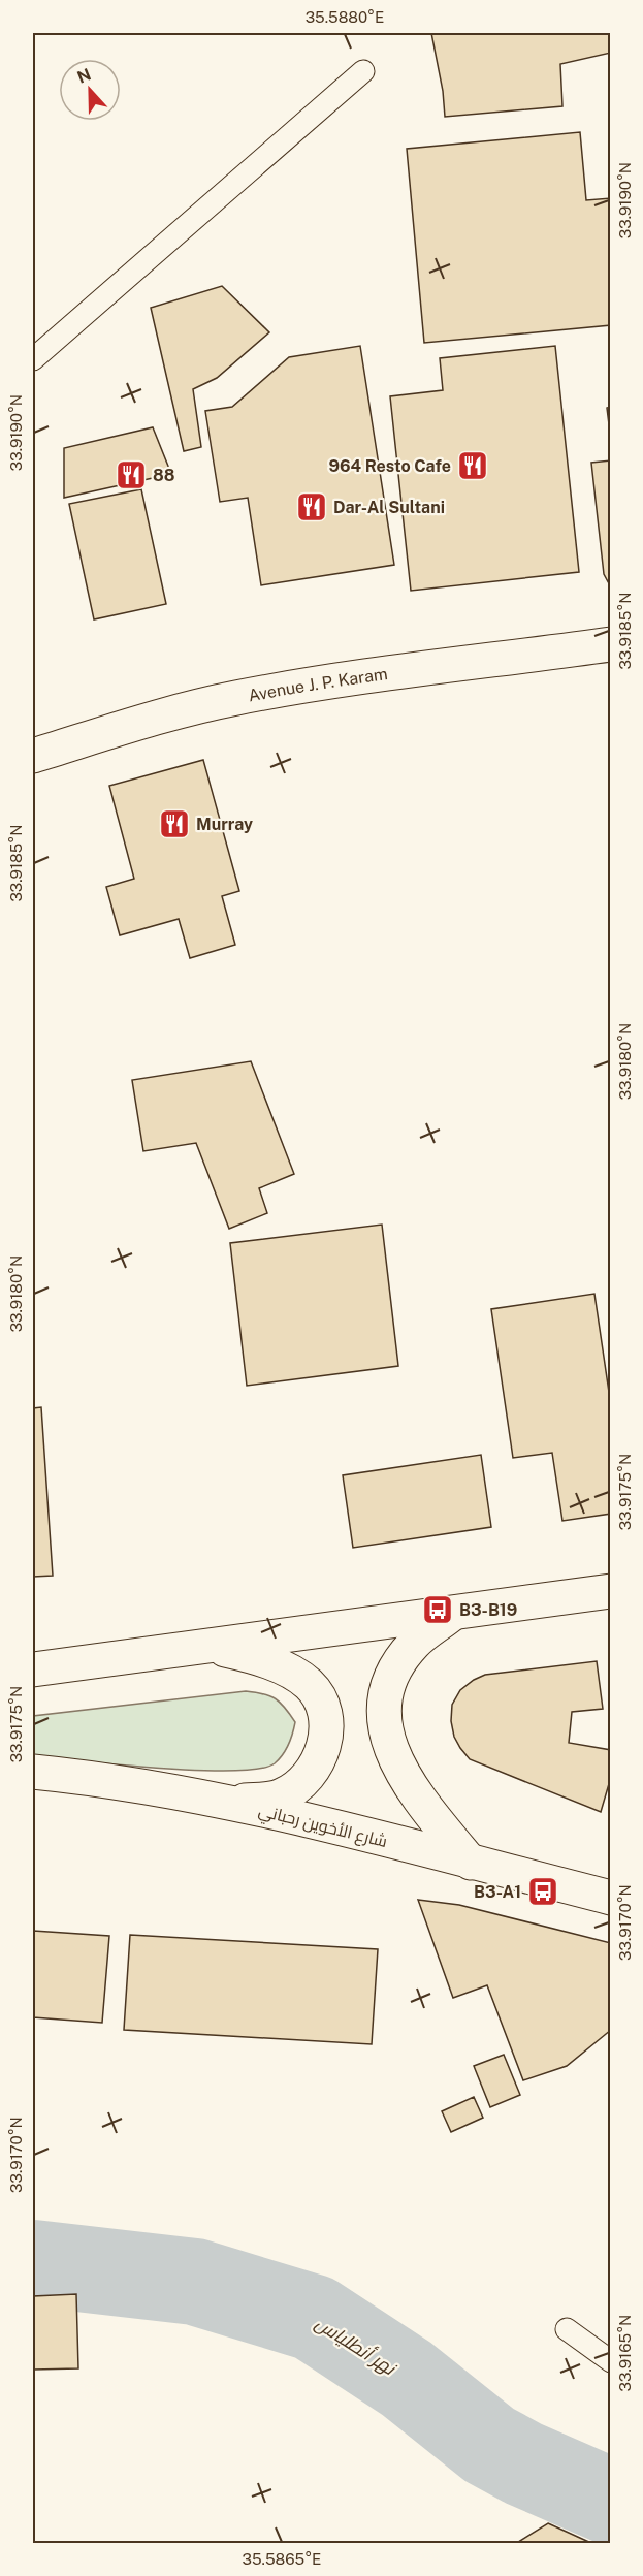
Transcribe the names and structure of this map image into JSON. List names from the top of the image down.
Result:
{
  "streets": {
    "main road": ["Avenue J. P. Karam", "شارع الأخوين رحباني"]
  },
  "water": ["نهر أنطلياس"],
  "places": {
    "restaurant": [
      "964 Resto Cafe",
      "88",
      "Dar-Al Sultani",
      "Murray"
    ],
    "bus stop": ["B3-B19", "B3-A1"]
  },
  "north": "top",
  "coordinates": [
    "35.5880°E",
    "33.9190°N",
    "33.9185°N",
    "33.9180°N",
    "33.9175°N",
    "33.9170°N",
    "33.9165°N",
    "35.5865°E"
  ]
}
